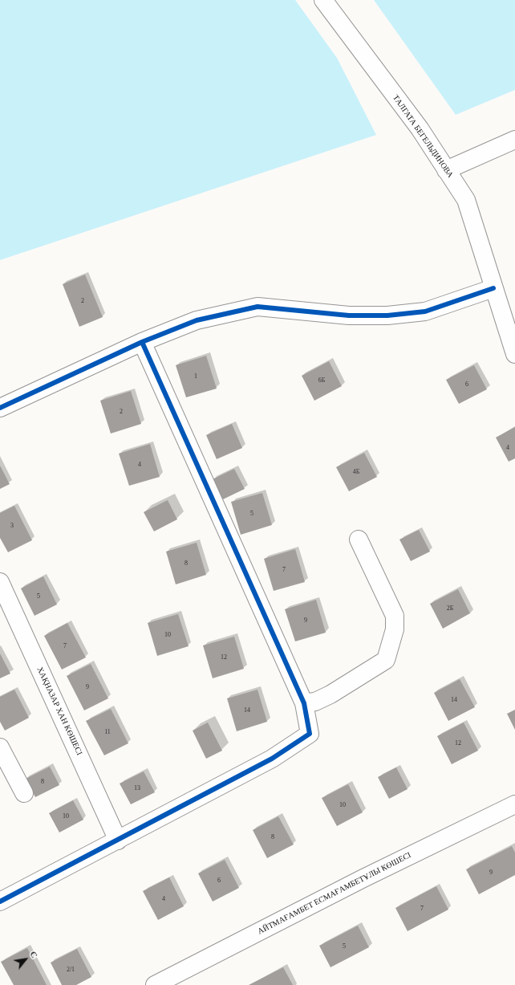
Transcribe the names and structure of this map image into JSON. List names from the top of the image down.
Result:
{
  "streets": {
    "street": ["ТАЛГАТА БЕГЕЛЬДИНОВА", "ХАҚНАЗАР ХАН КӨШЕСІ", "АЙТМАҒАМБЕТ ЕСМАҒАМБЕТҰЛЫ КӨШЕСІ"]
  },
  "house_numbers": [
    "2",
    "1",
    "6Б",
    "6",
    "2",
    "4",
    "4",
    "4Б",
    "5",
    "3",
    "8",
    "7",
    "5",
    "2Б",
    "9",
    "10",
    "7",
    "12",
    "9",
    "14",
    "14",
    "11",
    "12",
    "8",
    "13",
    "10",
    "10",
    "8",
    "9",
    "6",
    "4",
    "7",
    "5",
    "2/1"
  ],
  "north": "top right"
}
